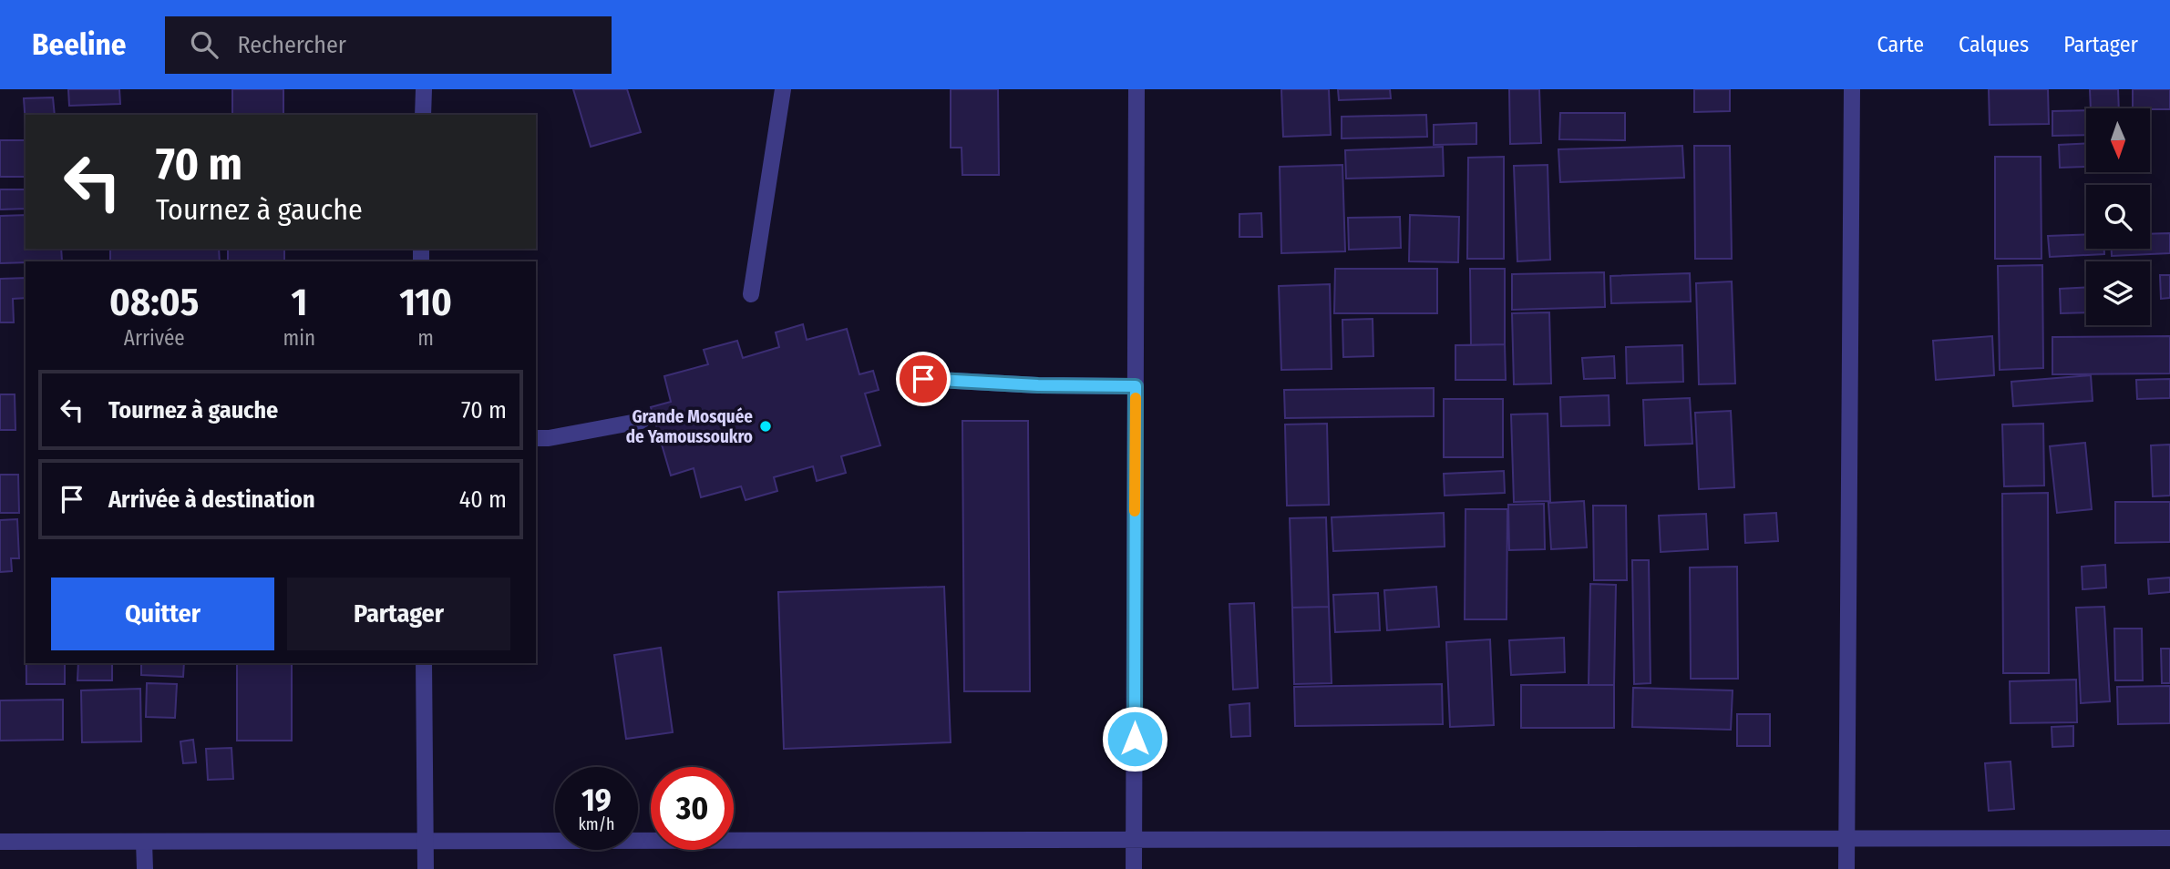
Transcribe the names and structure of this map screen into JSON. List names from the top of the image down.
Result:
{
  "places": ["Grande Mosquée de Yamoussoukro"],
  "north": "bottom",
  "page": {
    "header": "Beeline",
    "search": "Rechercher",
    "nav": ["Carte", "Calques", "Partager"],
    "turn": ["70 m", "Tournez à gauche"],
    "eta": [
      "08:05",
      "Arrivée",
      "1",
      "min",
      "110",
      "m"
    ],
    "list": [
      {
        "name": "Tournez à gauche",
        "value": "70 m"
      },
      {
        "name": "Arrivée à destination",
        "value": "40 m"
      }
    ],
    "buttons": ["Quitter", "Partager"],
    "speed": "19 km/h",
    "limit": "30"
  }
}
